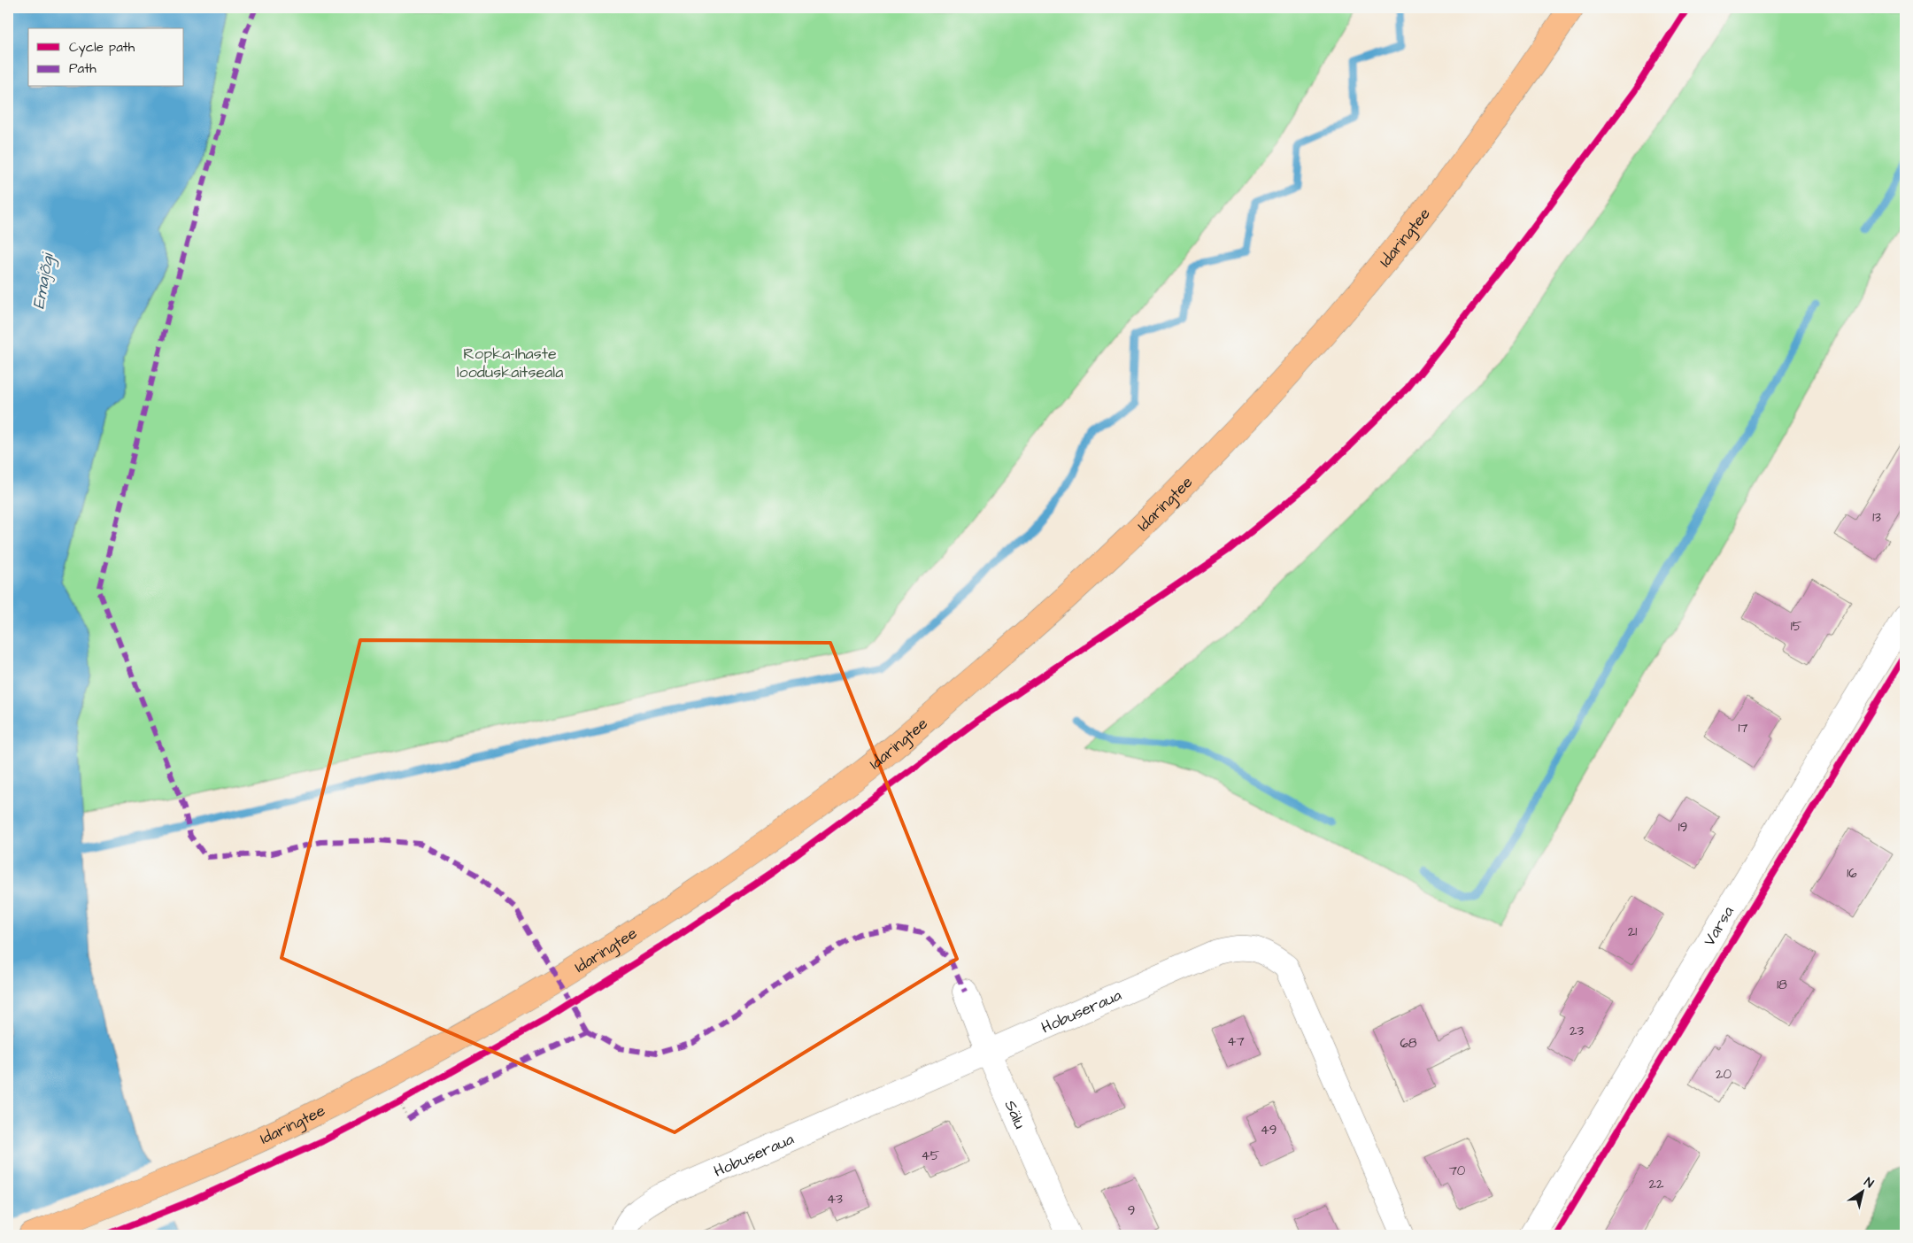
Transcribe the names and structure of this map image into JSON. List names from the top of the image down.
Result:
{
  "streets": {
    "main road": ["Idaringtee"],
    "street": ["Varsa", "Hobuseraua", "Sälu"]
  },
  "crossings": [
    ["Hobuseraua", "Sälu"]
  ],
  "water": ["Emajõgi"],
  "parks": ["Ropka-Ihaste looduskaitseala"],
  "house_numbers": [
    "13",
    "15",
    "17",
    "19",
    "16",
    "21",
    "18",
    "23",
    "47",
    "68",
    "20",
    "49",
    "45",
    "70",
    "22",
    "43",
    "9"
  ],
  "legend": ["Cycle path", "Path"],
  "north": "top right"
}
